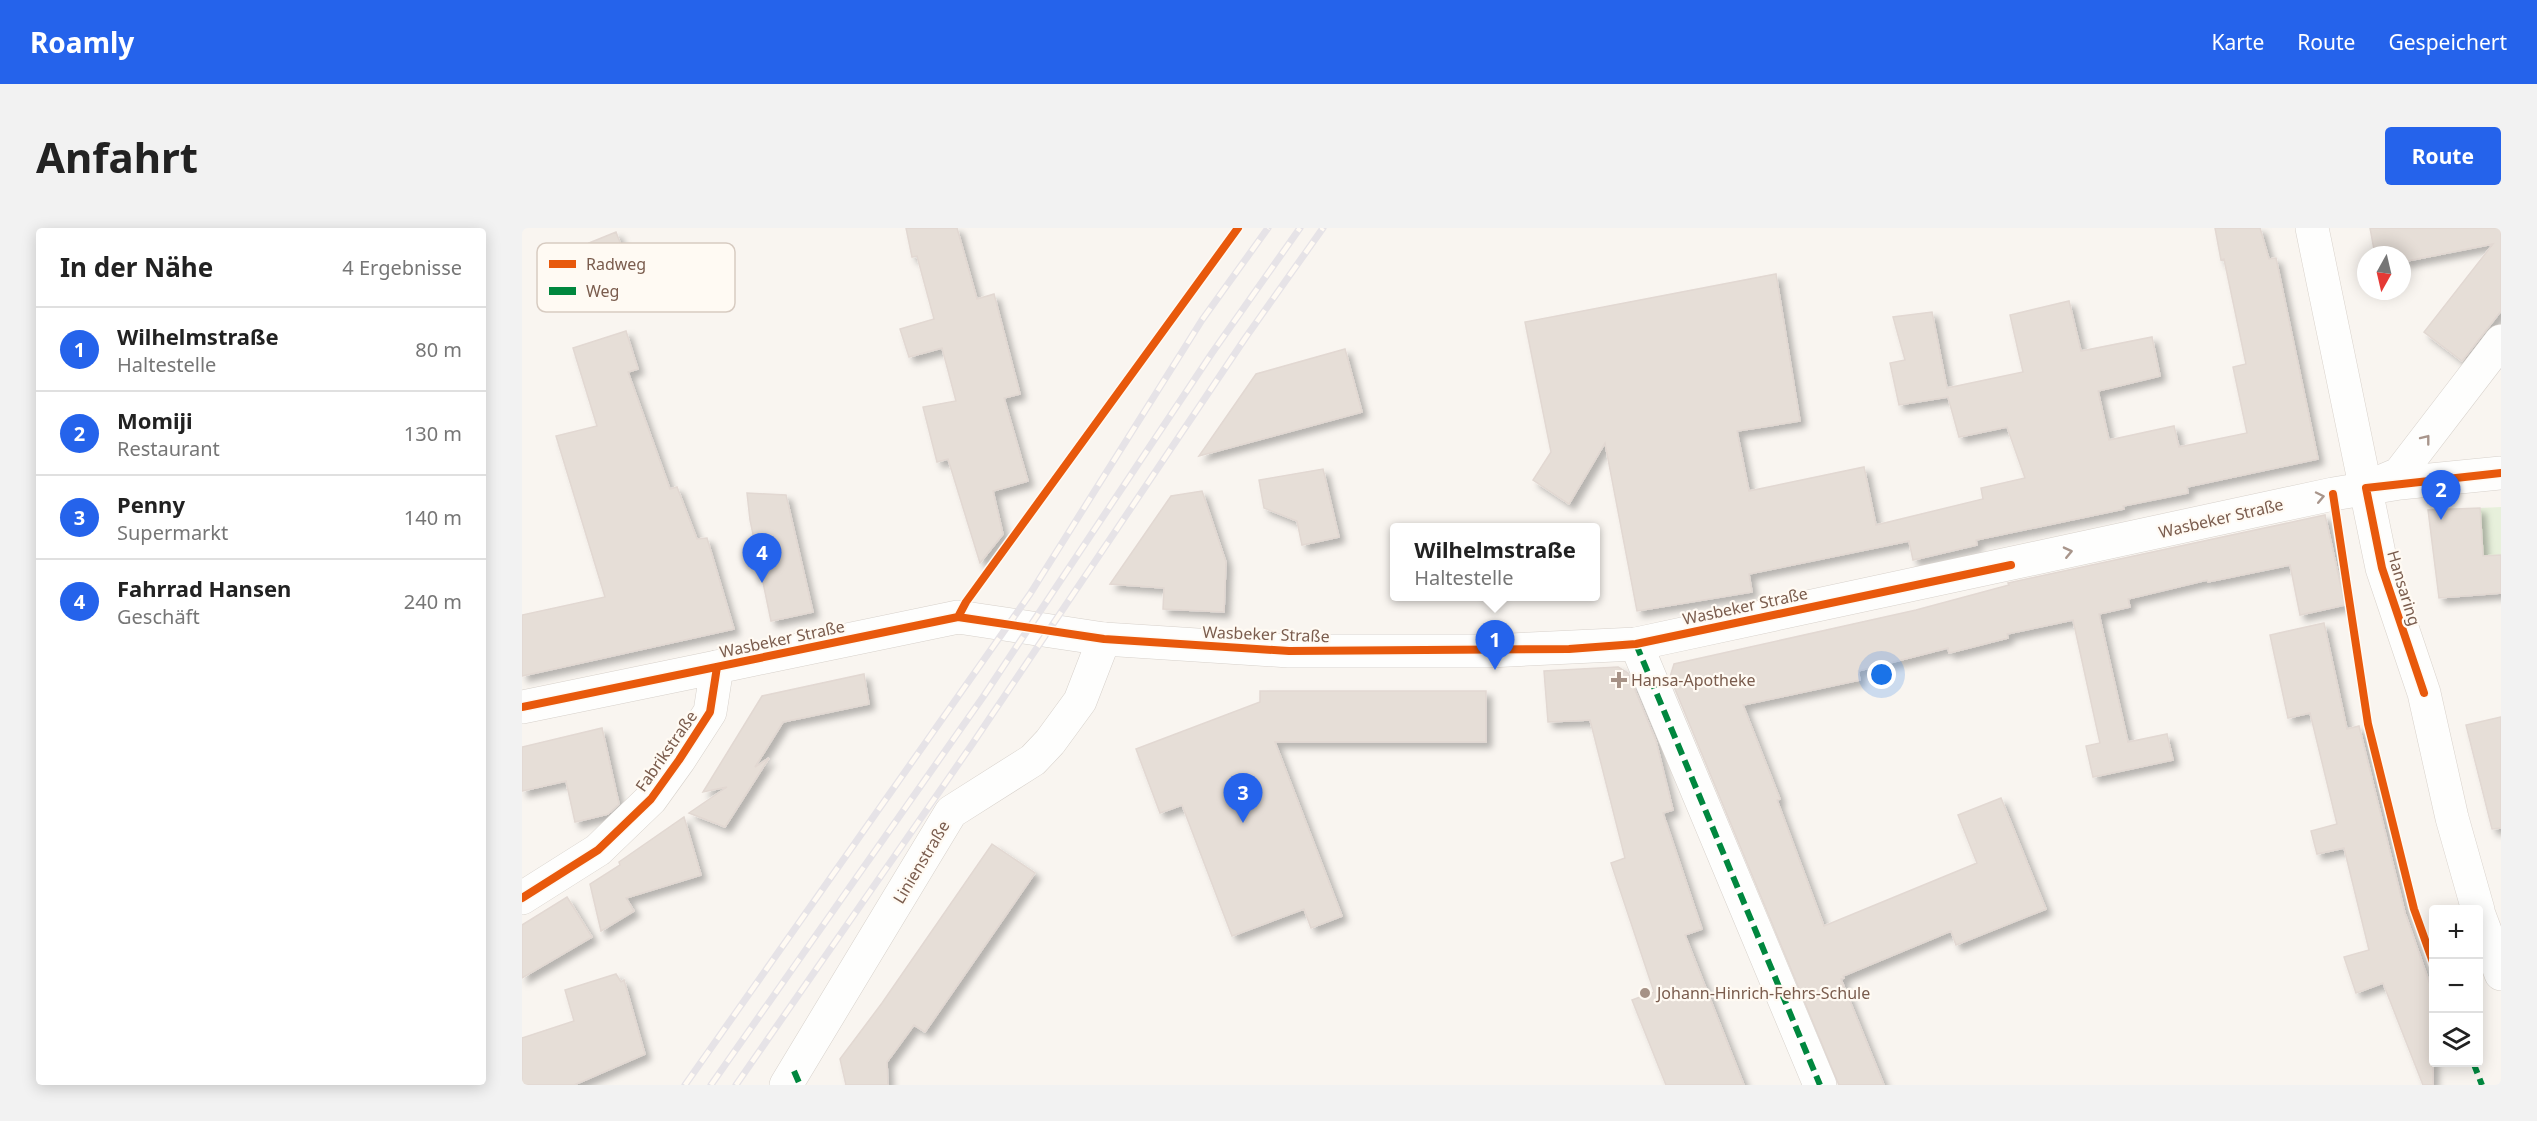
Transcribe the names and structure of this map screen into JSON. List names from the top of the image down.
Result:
{
  "streets": {
    "street": [
      "Wasbeker Straße",
      "Hansaring",
      "Fabrikstraße",
      "Linienstraße"
    ]
  },
  "crossings": [
    ["Wasbeker Straße", "Hansaring"],
    ["Wasbeker Straße", "Fabrikstraße"],
    ["Wasbeker Straße", "Linienstraße"]
  ],
  "one_way": ["Wasbeker Straße"],
  "places": {
    "health": ["Hansa-Apotheke"],
    "other": ["Johann-Hinrich-Fehrs-Schule"]
  },
  "legend": ["Radweg", "Weg"],
  "north": "bottom",
  "page": {
    "header": "Roamly",
    "nav": ["Karte", "Route", "Gespeichert"],
    "buttons": "Route",
    "title": "Anfahrt",
    "heading": ["In der Nähe", "4 Ergebnisse"],
    "list": [
      {
        "mark": "1",
        "name": "Wilhelmstraße",
        "note": "Haltestelle",
        "value": "80 m"
      },
      {
        "mark": "2",
        "name": "Momiji",
        "note": "Restaurant",
        "value": "130 m"
      },
      {
        "mark": "3",
        "name": "Penny",
        "note": "Supermarkt",
        "value": "140 m"
      },
      {
        "mark": "4",
        "name": "Fahrrad Hansen",
        "note": "Geschäft",
        "value": "240 m"
      }
    ],
    "pins": [
      "2",
      "4",
      "1",
      "3"
    ],
    "popup": ["Wilhelmstraße", "Haltestelle"],
    "map_buttons": ["+", "−"]
  }
}
